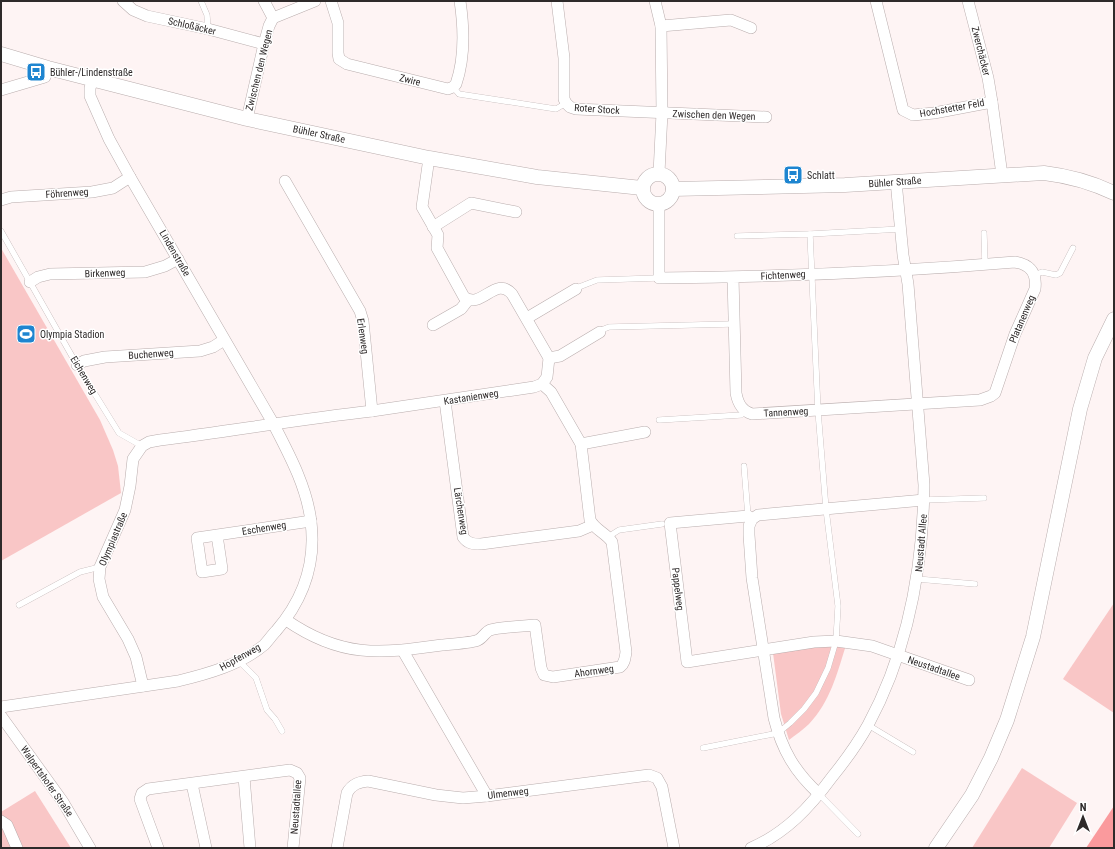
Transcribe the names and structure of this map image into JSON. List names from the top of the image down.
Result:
{
  "streets": {
    "street": [
      "Schloßäcker",
      "Zwerchäcker",
      "Zwischen den Wegen",
      "Zwire",
      "Hochstetter Feld",
      "Roter Stock",
      "Bühler Straße",
      "Föhrenweg",
      "Lindenstraße",
      "Birkenweg",
      "Fichtenweg",
      "Platanenweg",
      "Erlenweg",
      "Buchenweg",
      "Kastanienweg",
      "Tannenweg",
      "Lärchenweg",
      "Eschenweg",
      "Olympiastraße",
      "Neustadt Allee",
      "Pappelweg",
      "Hopfenweg",
      "Neustadtallee",
      "Ahornweg",
      "Walpertshofer Straße",
      "Ulmenweg"
    ],
    "lane": ["Eichenweg"]
  },
  "crossings": [
    ["Schloßäcker", "Zwischen den Wegen"],
    ["Zwerchäcker", "Hochstetter Feld"],
    ["Zwischen den Wegen", "Roter Stock"],
    ["Zwischen den Wegen", "Bühler Straße"],
    ["Hochstetter Feld", "Bühler Straße"],
    ["Bühler Straße", "Lindenstraße"],
    ["Bühler Straße", "Neustadt Allee"],
    ["Föhrenweg", "Lindenstraße"],
    ["Lindenstraße", "Birkenweg"],
    ["Lindenstraße", "Buchenweg"],
    ["Lindenstraße", "Hopfenweg"],
    ["Birkenweg", "Eichenweg"],
    ["Fichtenweg", "Neustadt Allee"],
    ["Platanenweg", "Tannenweg"],
    ["Platanenweg", "Neustadt Allee"],
    ["Erlenweg", "Kastanienweg"],
    ["Buchenweg", "Eichenweg"],
    ["Eichenweg", "Olympiastraße"],
    ["Kastanienweg", "Lärchenweg"],
    ["Tannenweg", "Neustadt Allee"],
    ["Eschenweg", "Hopfenweg"],
    ["Olympiastraße", "Hopfenweg"],
    ["Neustadt Allee", "Pappelweg"],
    ["Neustadt Allee", "Neustadtallee"],
    ["Pappelweg", "Neustadtallee"],
    ["Hopfenweg", "Ahornweg"]
  ],
  "places": {
    "bus stop": ["Bühler-/Lindenstraße", "Schlatt"],
    "sports": ["Olympia Stadion"]
  },
  "north": "top"
}
